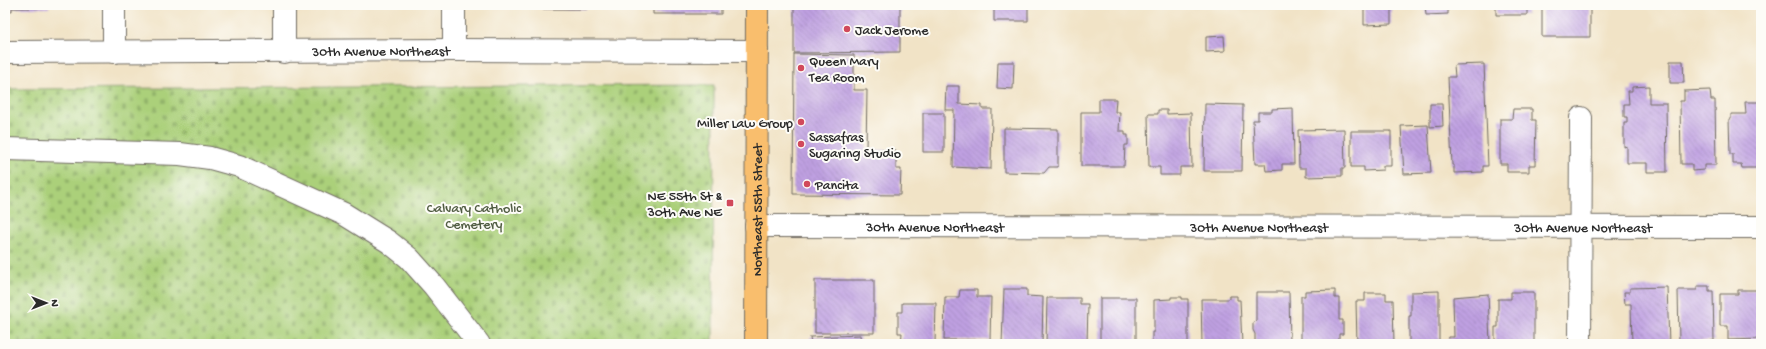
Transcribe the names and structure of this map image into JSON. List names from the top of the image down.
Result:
{
  "streets": {
    "main road": ["Northeast 55th Street"],
    "street": ["30th Avenue Northeast"]
  },
  "crossings": [
    ["30th Avenue Northeast", "Northeast 55th Street"]
  ],
  "parks": ["Calvary Catholic Cemetery"],
  "places": {
    "other": [
      "Jack Jerome",
      "Queen Mary Tea Room",
      "Miller Law Group",
      "Sassafras Sugaring Studio",
      "Pancita"
    ],
    "transit": ["NE 55th St & 30th Ave NE"]
  },
  "north": "right"
}
